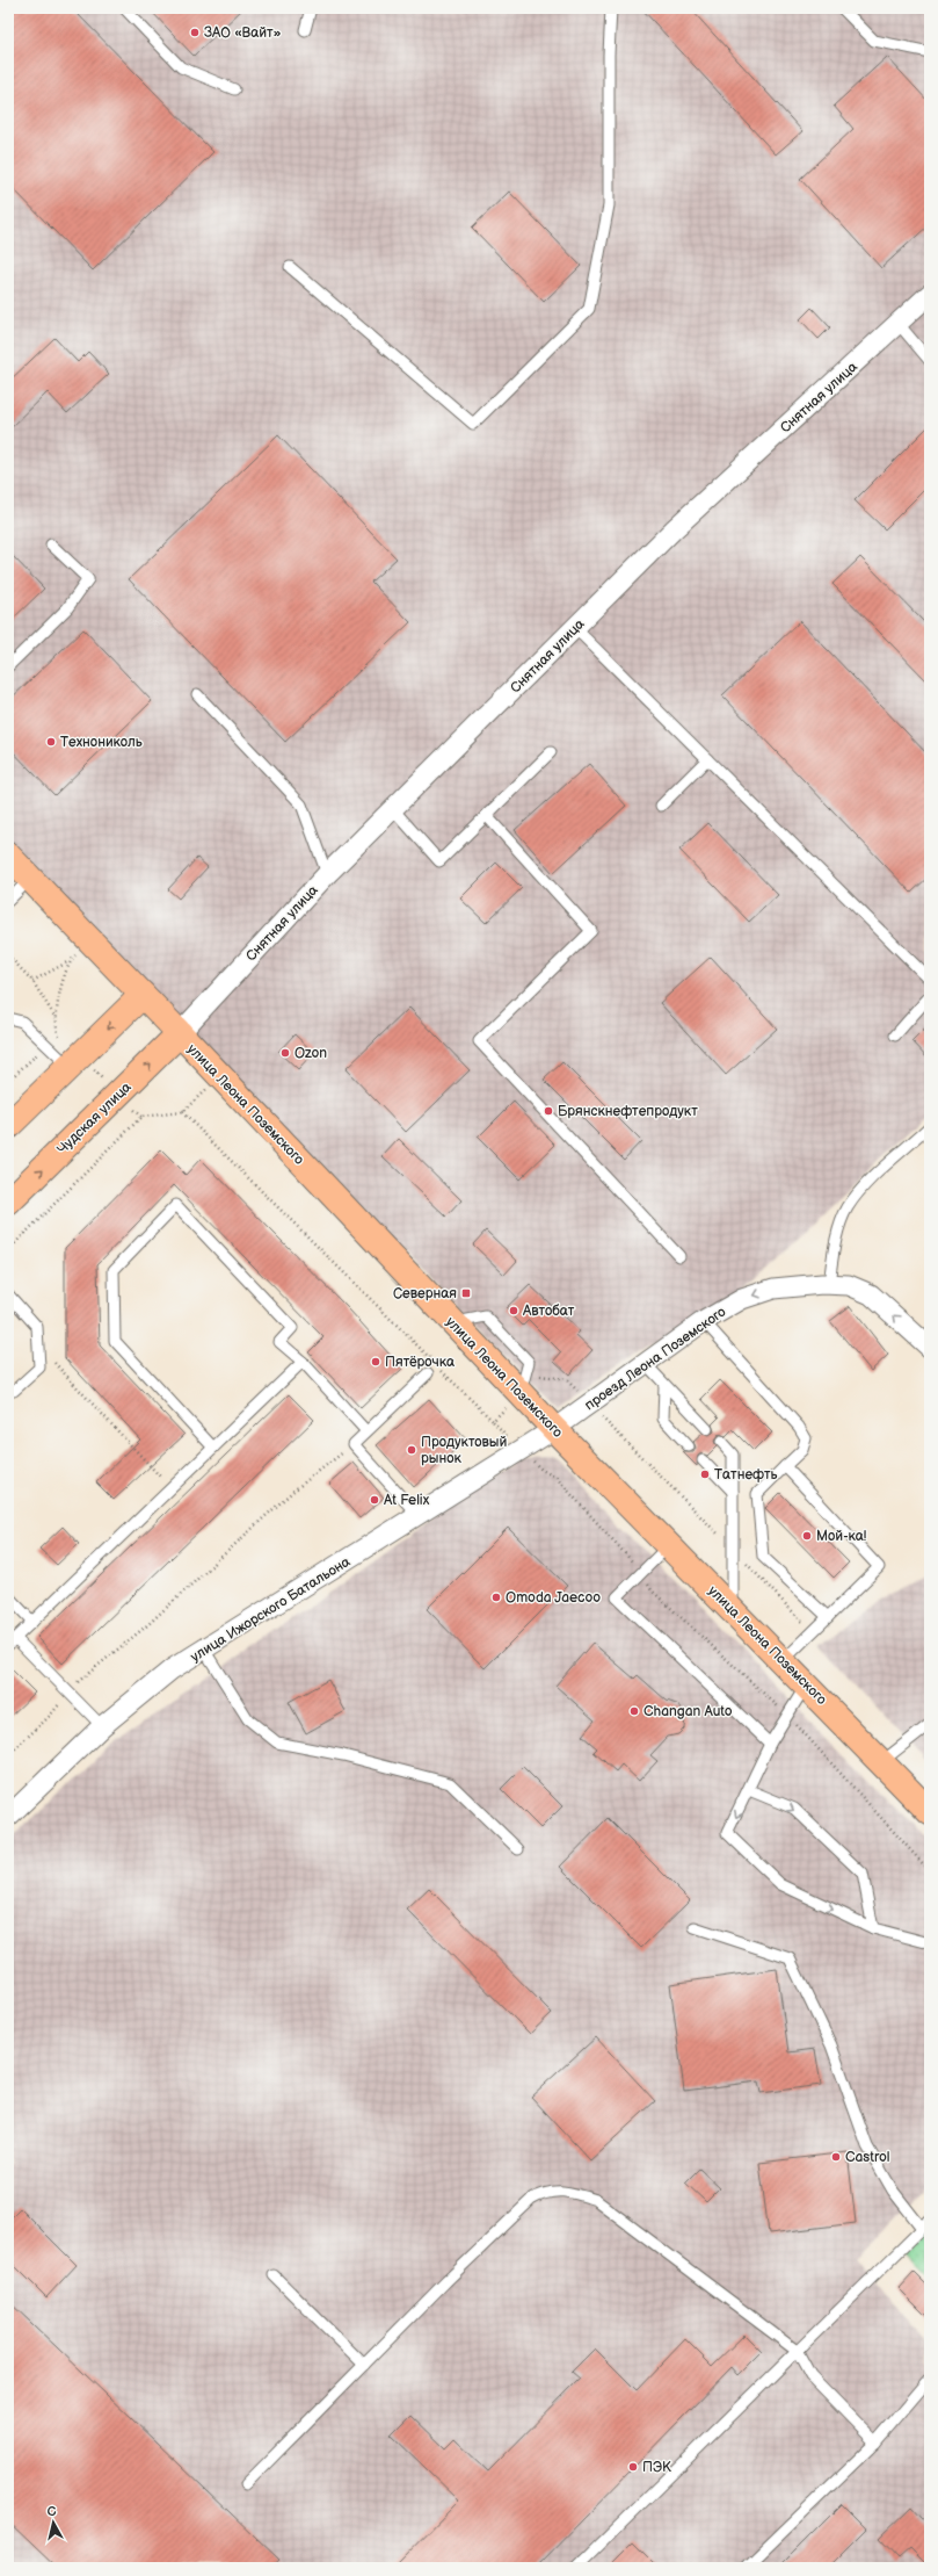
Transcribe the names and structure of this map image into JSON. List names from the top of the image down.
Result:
{
  "streets": {
    "main road": ["улица Леона Поземского", "Чудская улица"],
    "street": ["Снятная улица", "проезд Леона Поземского", "улица Ижорского Батальона"]
  },
  "crossings": [
    ["Снятная улица", "улица Леона Поземского"],
    ["Снятная улица", "Чудская улица"],
    ["улица Леона Поземского", "Чудская улица"],
    ["улица Леона Поземского", "проезд Леона Поземского"],
    ["улица Леона Поземского", "улица Ижорского Батальона"],
    ["проезд Леона Поземского", "улица Ижорского Батальона"]
  ],
  "one_way": ["проезд Леона Поземского"],
  "places": {
    "other": [
      "ЗАО «Вайт»",
      "Технониколь",
      "Ozon",
      "Брянскнефтепродукт",
      "Автобат",
      "Пятёрочка",
      "Продуктовый рынок",
      "Татнефть",
      "At Felix",
      "Мой-ка!",
      "Omoda Jaecoo",
      "Changan Auto",
      "Castrol",
      "ПЭК"
    ],
    "transit": ["Северная"]
  },
  "north": "top"
}
